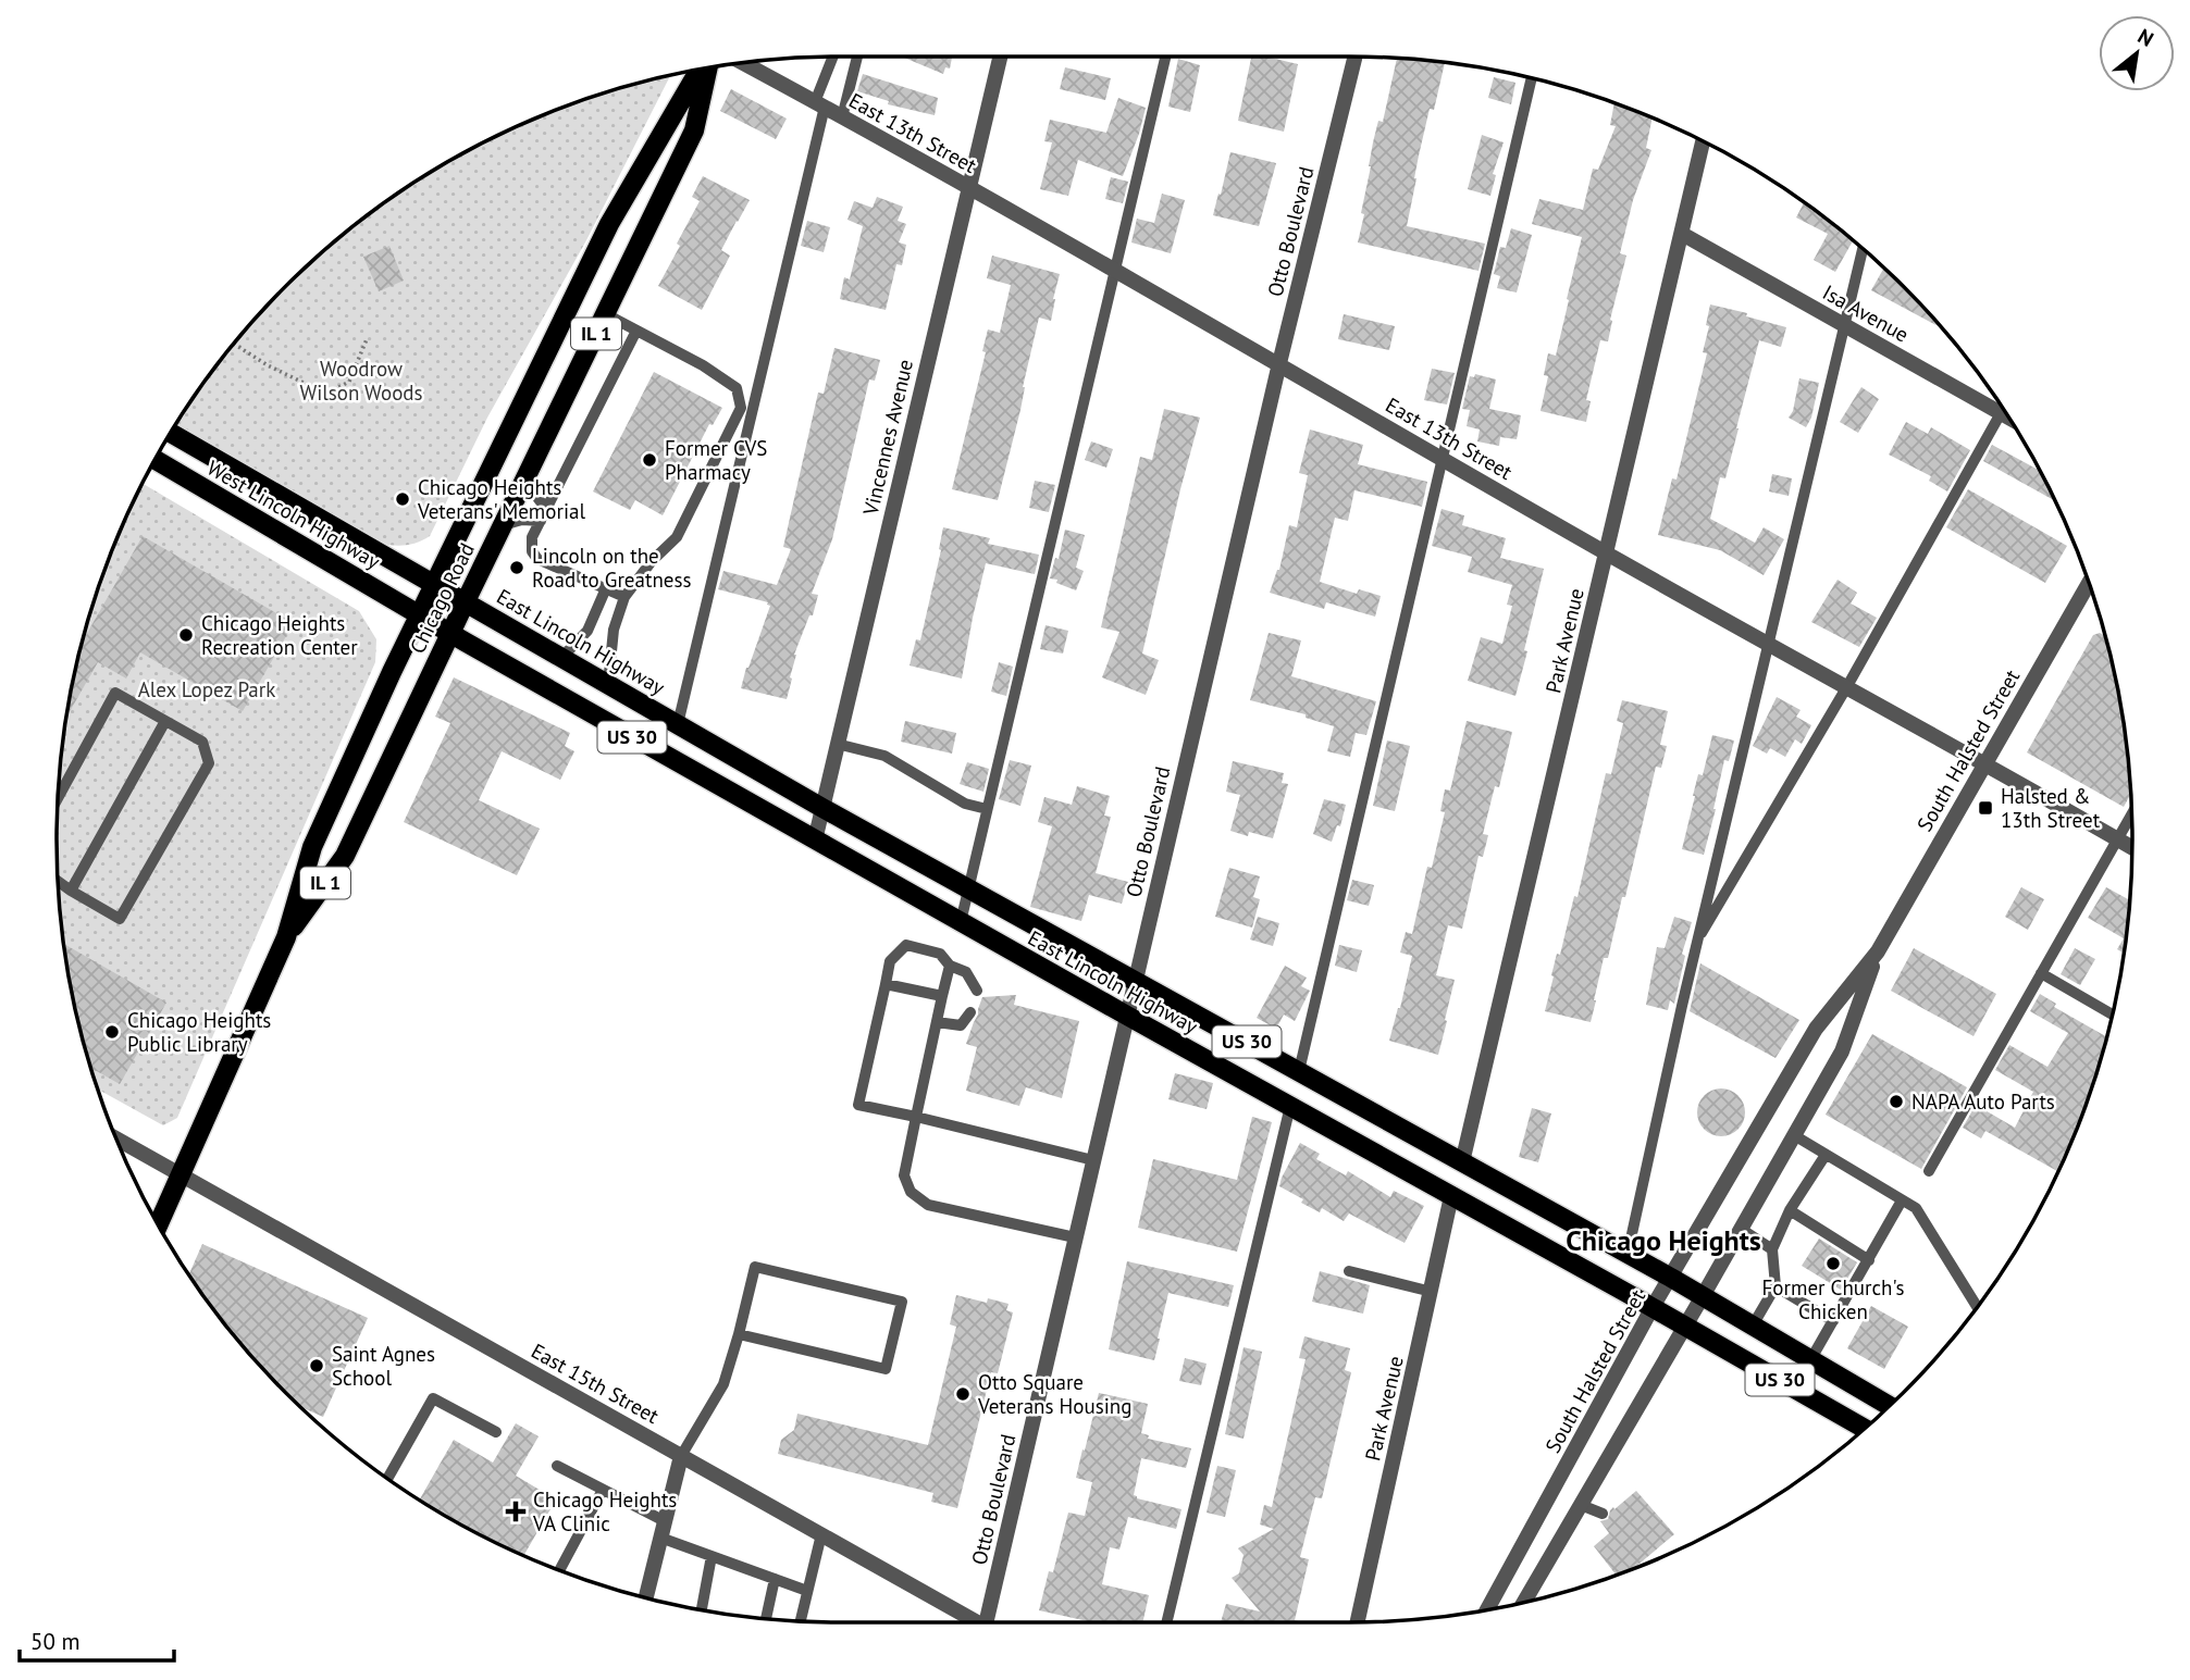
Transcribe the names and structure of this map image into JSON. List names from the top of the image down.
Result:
{
  "streets": {
    "main road": [
      "IL 1",
      "West Lincoln Highway",
      "Chicago Road",
      "East Lincoln Highway",
      "US 30"
    ],
    "street": [
      "East 13th Street",
      "Otto Boulevard",
      "Isa Avenue",
      "Vincennes Avenue",
      "Park Avenue",
      "South Halsted Street",
      "East 15th Street"
    ]
  },
  "crossings": [
    ["East 13th Street", "Otto Boulevard"],
    ["East 13th Street", "Vincennes Avenue"],
    ["East 13th Street", "Park Avenue"],
    ["East 13th Street", "South Halsted Street"],
    ["Otto Boulevard", "East Lincoln Highway"],
    ["Isa Avenue", "Park Avenue"],
    ["Vincennes Avenue", "East Lincoln Highway"],
    ["West Lincoln Highway", "Chicago Road"],
    ["West Lincoln Highway", "US 30"],
    ["Chicago Road", "East Lincoln Highway"],
    ["Chicago Road", "US 30"],
    ["Chicago Road", "East 15th Street"],
    ["Park Avenue", "East Lincoln Highway"],
    ["East Lincoln Highway", "US 30"],
    ["East Lincoln Highway", "South Halsted Street"],
    ["US 30", "South Halsted Street"]
  ],
  "districts": ["Chicago Heights"],
  "parks": ["Woodrow Wilson Woods", "Alex Lopez Park"],
  "places": {
    "other": [
      "Former CVS Pharmacy",
      "Chicago Heights Veterans' Memorial",
      "Lincoln on the Road to Greatness",
      "Chicago Heights Recreation Center",
      "Chicago Heights Public Library",
      "NAPA Auto Parts",
      "Former Church's Chicken",
      "Saint Agnes School",
      "Otto Square Veterans Housing"
    ],
    "transit": ["Halsted & 13th Street"],
    "health": ["Chicago Heights VA Clinic"]
  },
  "scale_bar": "50 m",
  "north": "top right"
}
